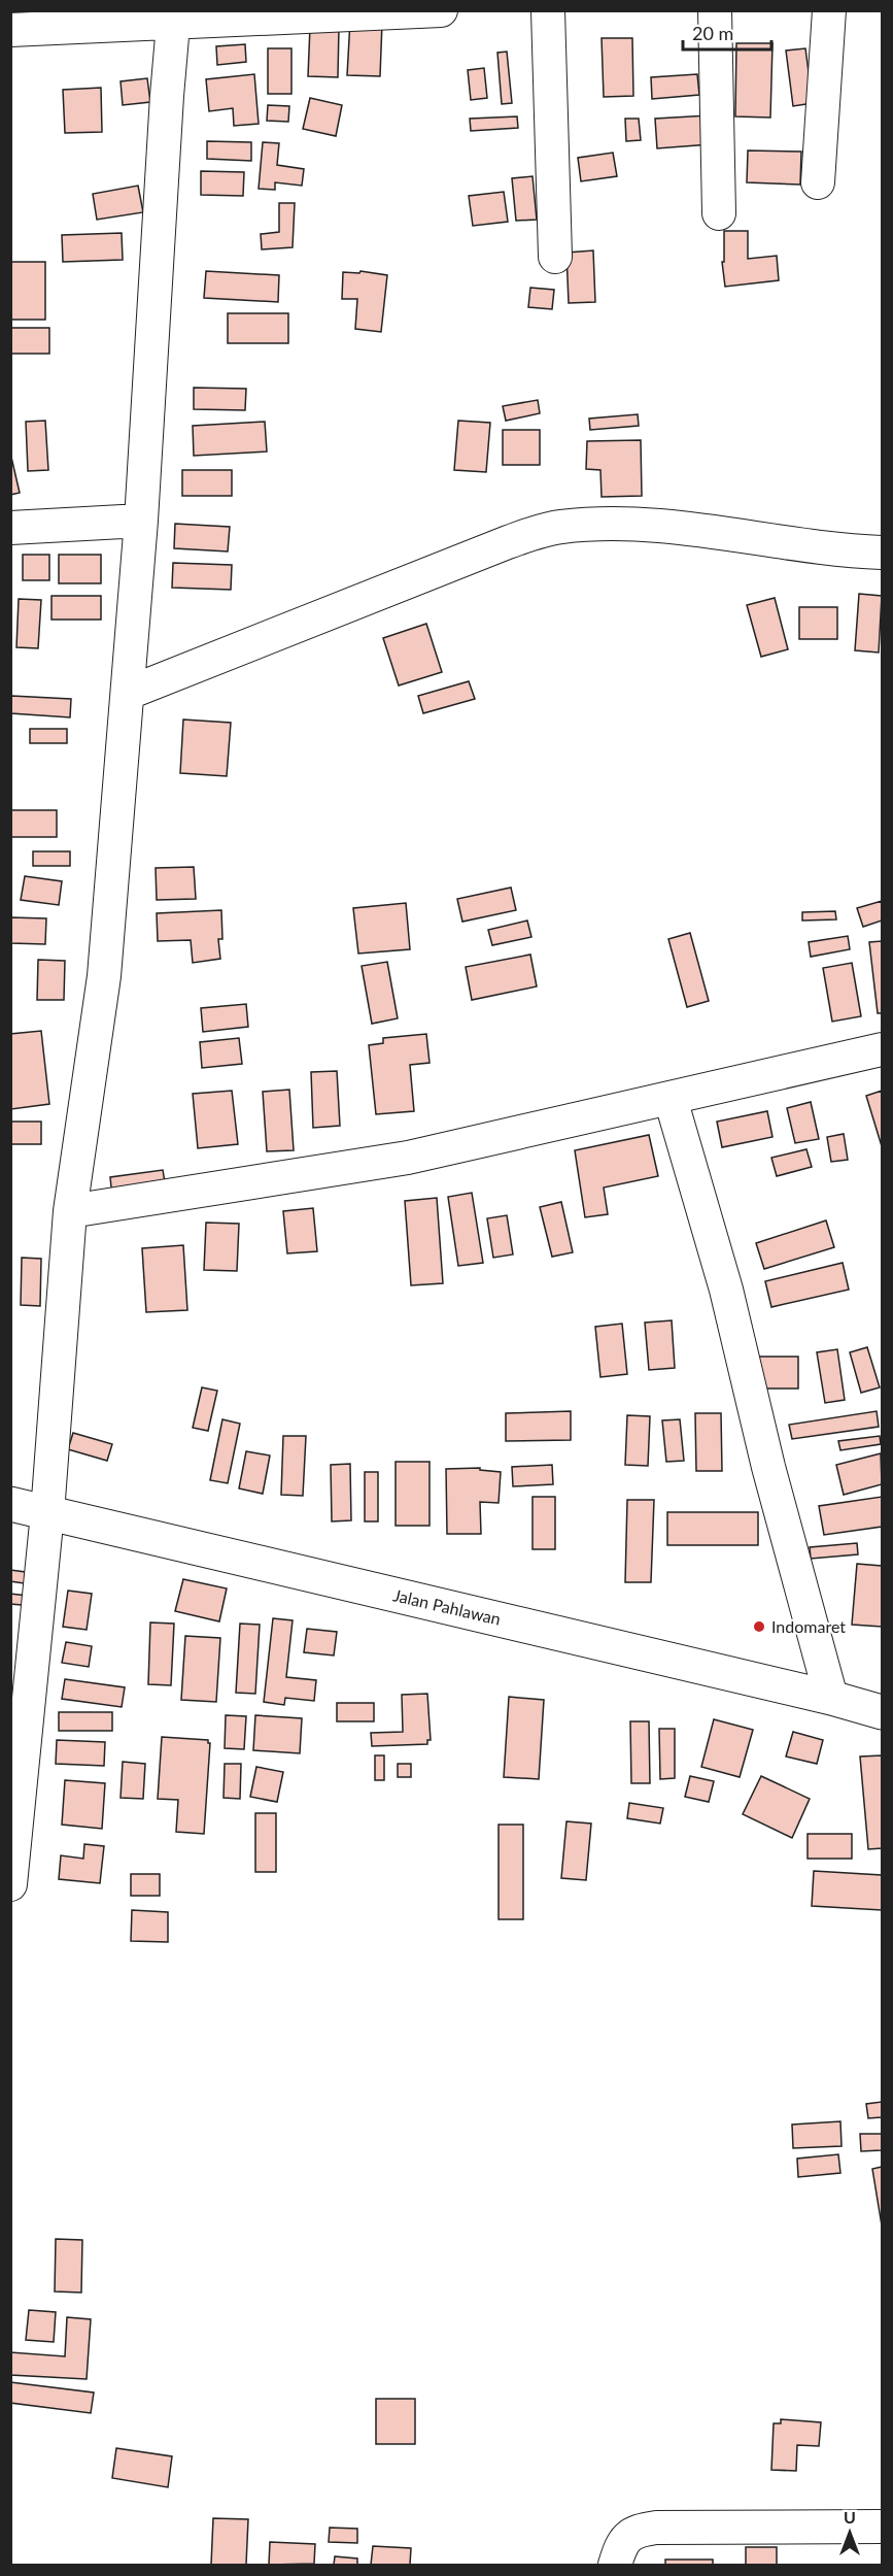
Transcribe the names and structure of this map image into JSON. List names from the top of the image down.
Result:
{
  "streets": {
    "highway": ["Jalan Pahlawan"]
  },
  "places": ["Indomaret"],
  "scale_bar": "20 m",
  "north": "top"
}
